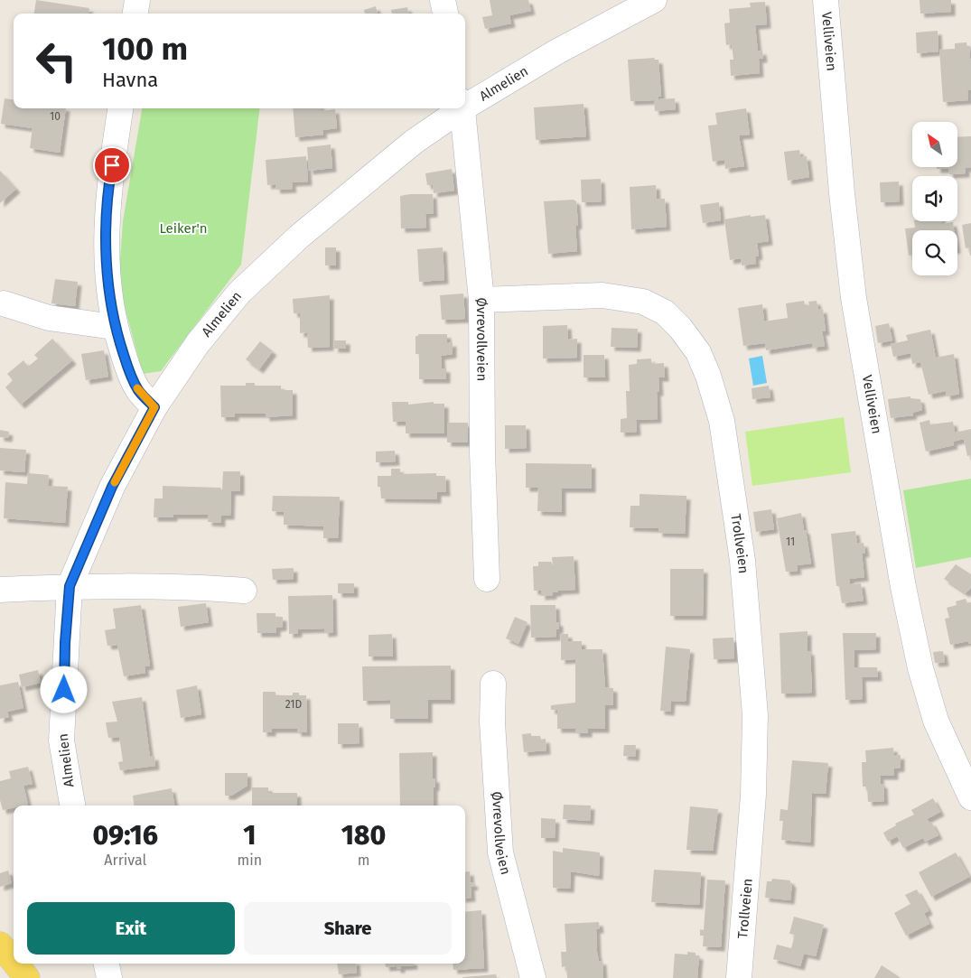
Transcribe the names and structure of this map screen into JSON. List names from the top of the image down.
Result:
{
  "streets": {
    "street": [
      "Velliveien",
      "Almelien",
      "Øvrevollveien",
      "Trollveien"
    ]
  },
  "crossings": [
    ["Øvrevollveien", "Trollveien"]
  ],
  "parks": ["Leiker'n"],
  "house_numbers": ["10", "11", "21D"],
  "north": "top left",
  "page": {
    "turn": ["100 m", "Havna"],
    "eta": [
      "09:16",
      "Arrival",
      "1",
      "min",
      "180",
      "m"
    ],
    "buttons": ["Exit", "Share"]
  }
}
